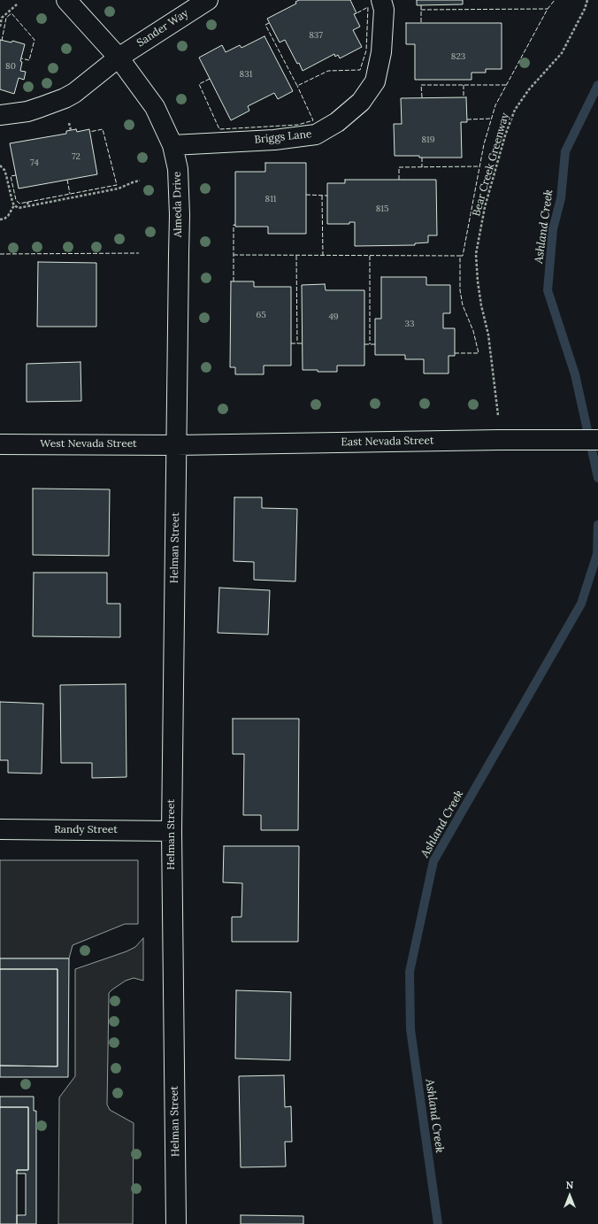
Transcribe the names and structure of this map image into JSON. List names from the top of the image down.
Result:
{
  "streets": {
    "street": [
      "Sander Way",
      "Briggs Lane",
      "Almeda Drive",
      "East Nevada Street",
      "West Nevada Street",
      "Helman Street",
      "Randy Street"
    ],
    "path": ["Bear Creek Greenway"]
  },
  "crossings": [
    ["Sander Way", "Almeda Drive"],
    ["Briggs Lane", "Almeda Drive"],
    ["Bear Creek Greenway", "East Nevada Street"],
    ["Almeda Drive", "East Nevada Street"],
    ["Almeda Drive", "West Nevada Street"],
    ["Almeda Drive", "Helman Street"],
    ["East Nevada Street", "West Nevada Street"],
    ["East Nevada Street", "Helman Street"],
    ["West Nevada Street", "Helman Street"],
    ["Helman Street", "Randy Street"]
  ],
  "water": ["Ashland Creek"],
  "house_numbers": [
    "837",
    "823",
    "80",
    "831",
    "819",
    "72",
    "74",
    "811",
    "815",
    "65",
    "49",
    "33"
  ],
  "north": "top"
}
